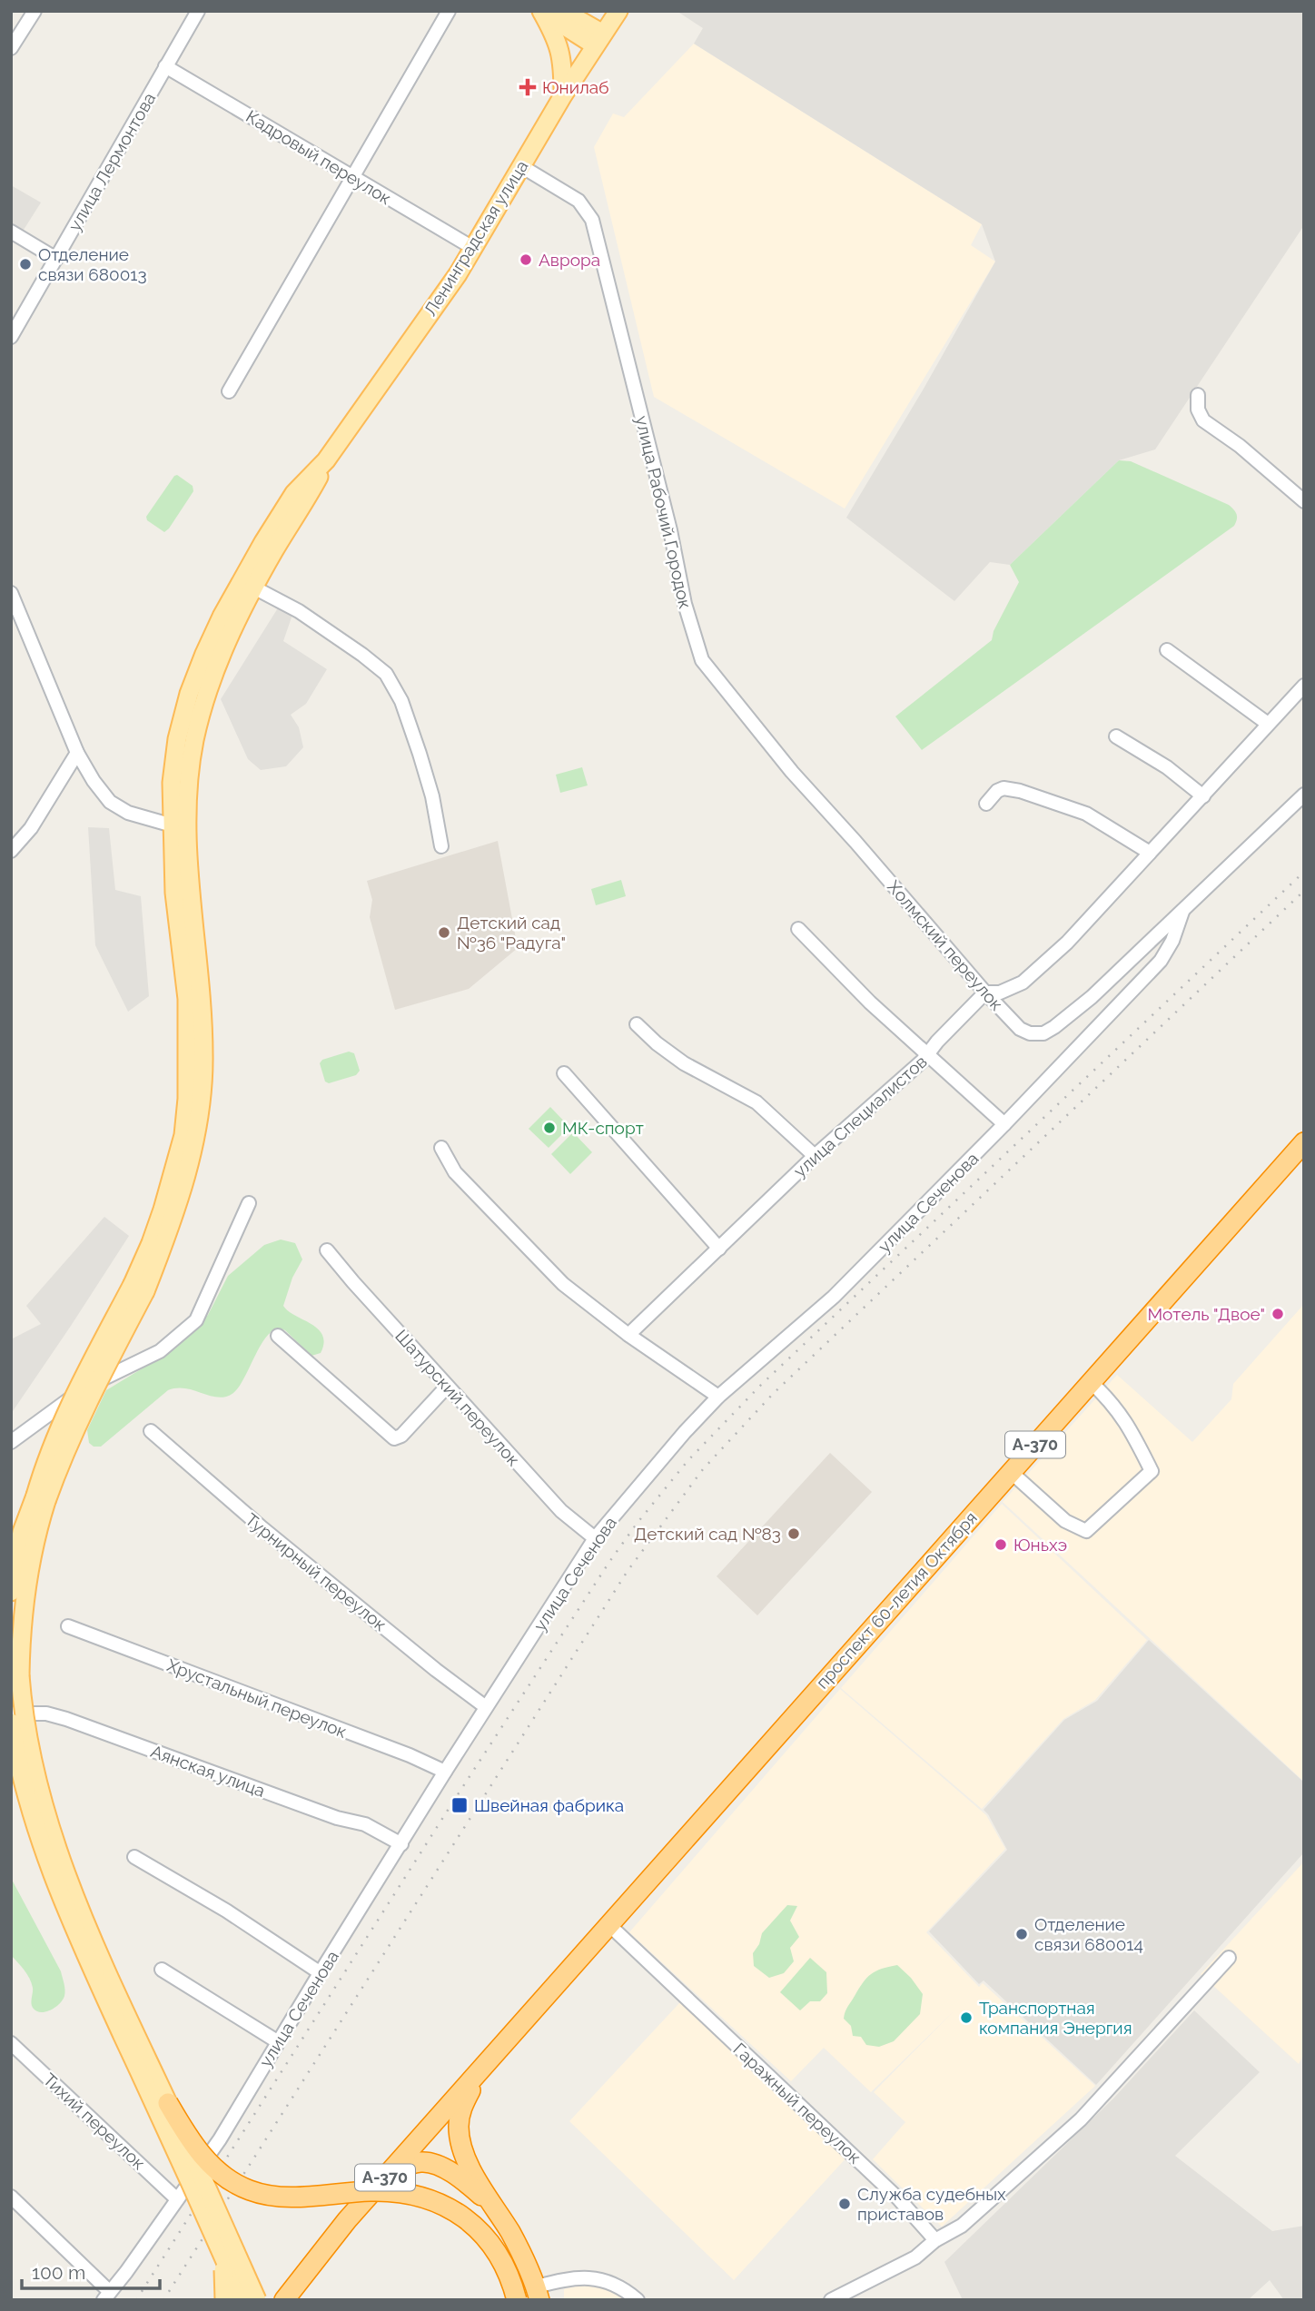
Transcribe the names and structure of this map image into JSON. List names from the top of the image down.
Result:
{
  "streets": {
    "highway": ["А-370", "проспект 60-летия Октября"],
    "main road": ["Ленинградская улица"],
    "street": [
      "Кадровый переулок",
      "улица Лермонтова",
      "улица Рабочий Городок",
      "Холмский переулок",
      "улица Специалистов",
      "улица Сеченова",
      "Шатурский переулок",
      "Турнирный переулок",
      "Хрустальный переулок",
      "Аянская улица",
      "Гаражный переулок",
      "Тихий переулок"
    ]
  },
  "crossings": [
    ["Кадровый переулок", "улица Лермонтова"],
    ["Кадровый переулок", "Ленинградская улица"],
    ["Ленинградская улица", "улица Рабочий Городок"],
    ["улица Рабочий Городок", "Холмский переулок"],
    ["Холмский переулок", "улица Специалистов"],
    ["Холмский переулок", "улица Сеченова"],
    ["улица Сеченова", "Шатурский переулок"],
    ["улица Сеченова", "Турнирный переулок"],
    ["улица Сеченова", "Хрустальный переулок"],
    ["улица Сеченова", "Аянская улица"],
    ["улица Сеченова", "Тихий переулок"],
    ["А-370", "проспект 60-летия Октября"],
    ["проспект 60-летия Октября", "Гаражный переулок"]
  ],
  "places": {
    "health": ["Юнилаб"],
    "other": [
      "Аврора",
      "Отделение связи 680013",
      "Детский сад №36 \"Радуга\"",
      "МК-спорт",
      "Мотель \"Двое\"",
      "Детский сад №83",
      "Юньхэ",
      "Отделение связи 680014",
      "Транспортная компания Энергия",
      "Служба судебных приставов"
    ],
    "transit": ["Швейная фабрика"]
  },
  "scale_bar": "100 m"
}
